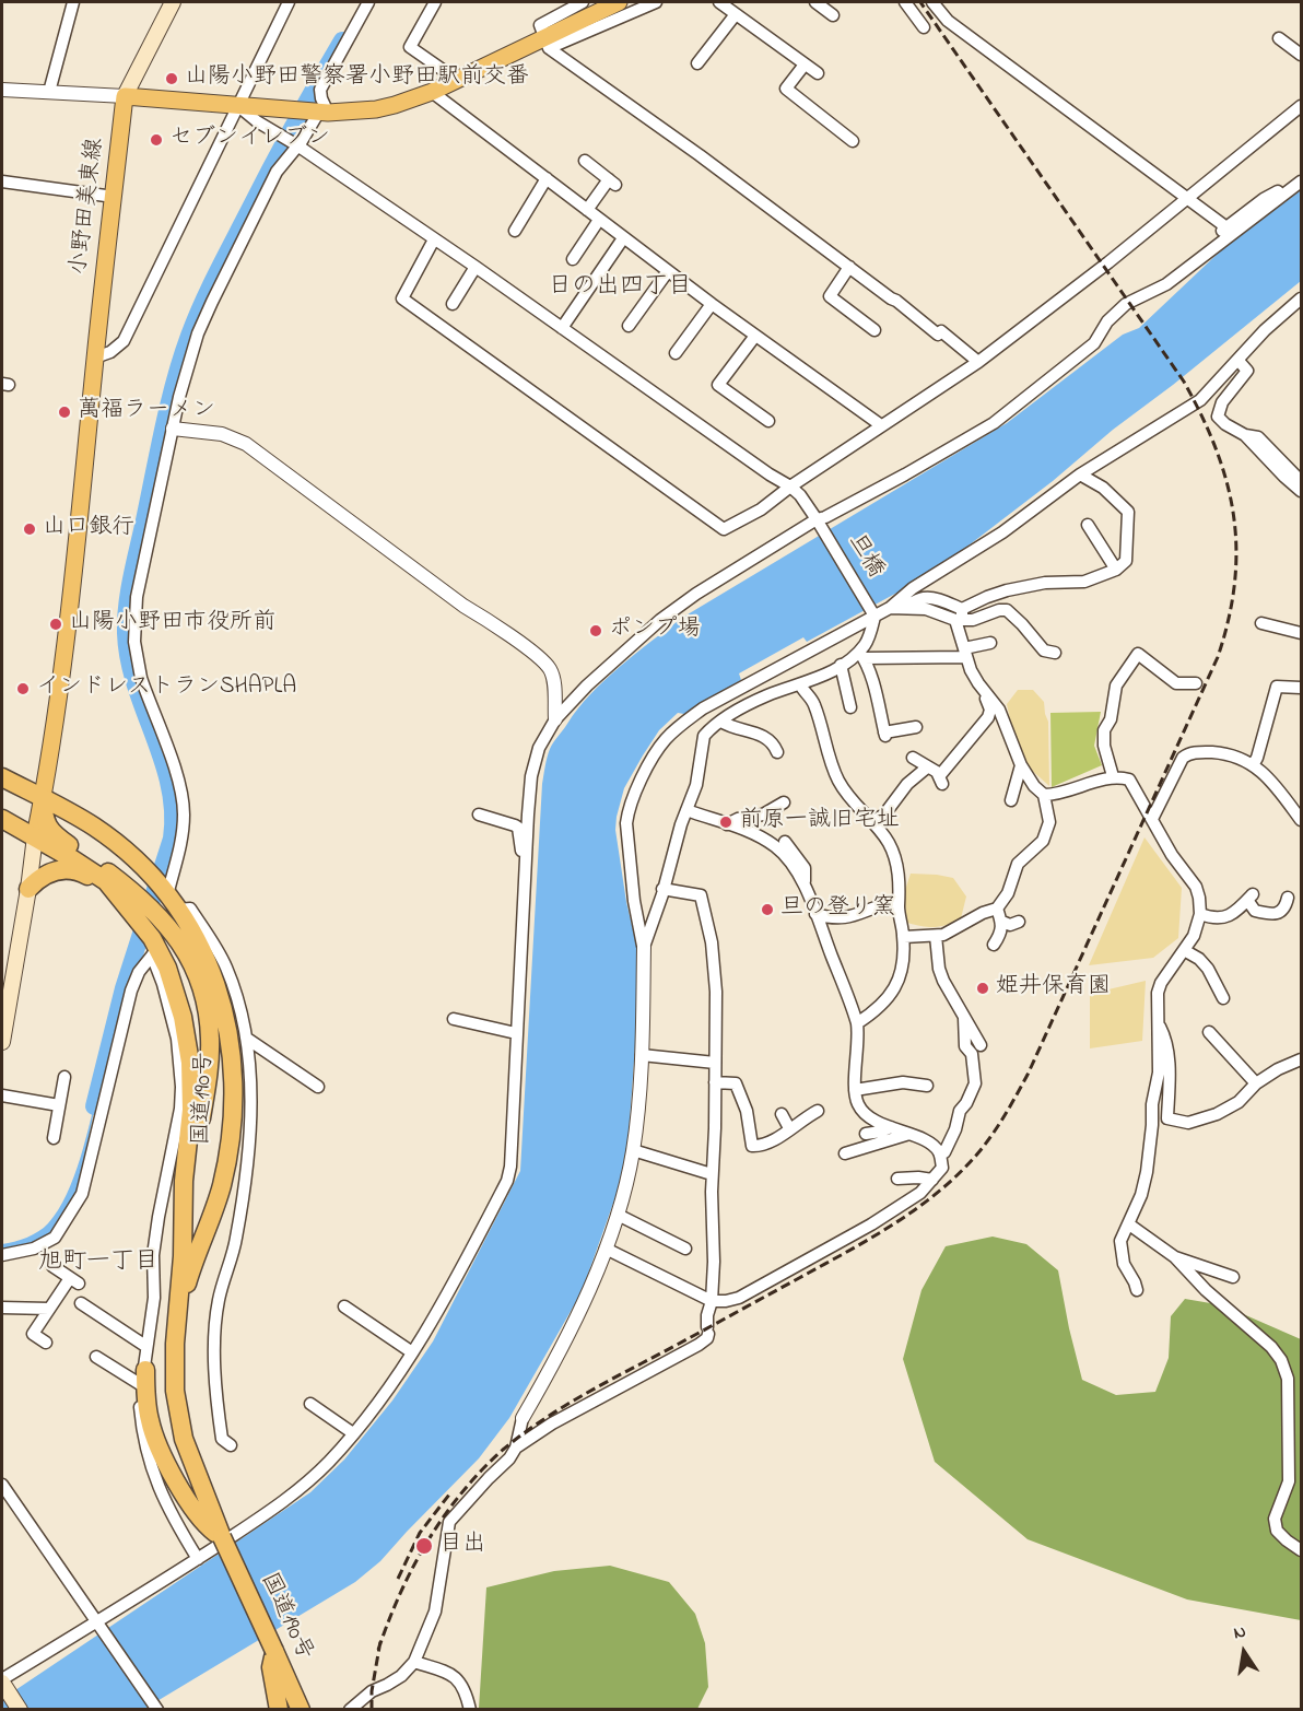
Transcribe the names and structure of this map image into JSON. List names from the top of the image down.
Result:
{
  "streets": {
    "highway": ["国道190号"],
    "main road": ["小野田美東線"],
    "street": ["旦橋"]
  },
  "crossings": [
    ["小野田美東線", "国道190号"]
  ],
  "districts": ["日の出四丁目", "旭町一丁目"],
  "places": [
    "山陽小野田警察署小野田駅前交番",
    "セブンイレブン",
    "萬福ラーメン",
    "山口銀行",
    "山陽小野田市役所前",
    "ポンプ場",
    "インドレストランSHAPLA",
    "前原一誠旧宅址",
    "旦の登り窯",
    "姫井保育園",
    "目出"
  ],
  "north": "top"
}
